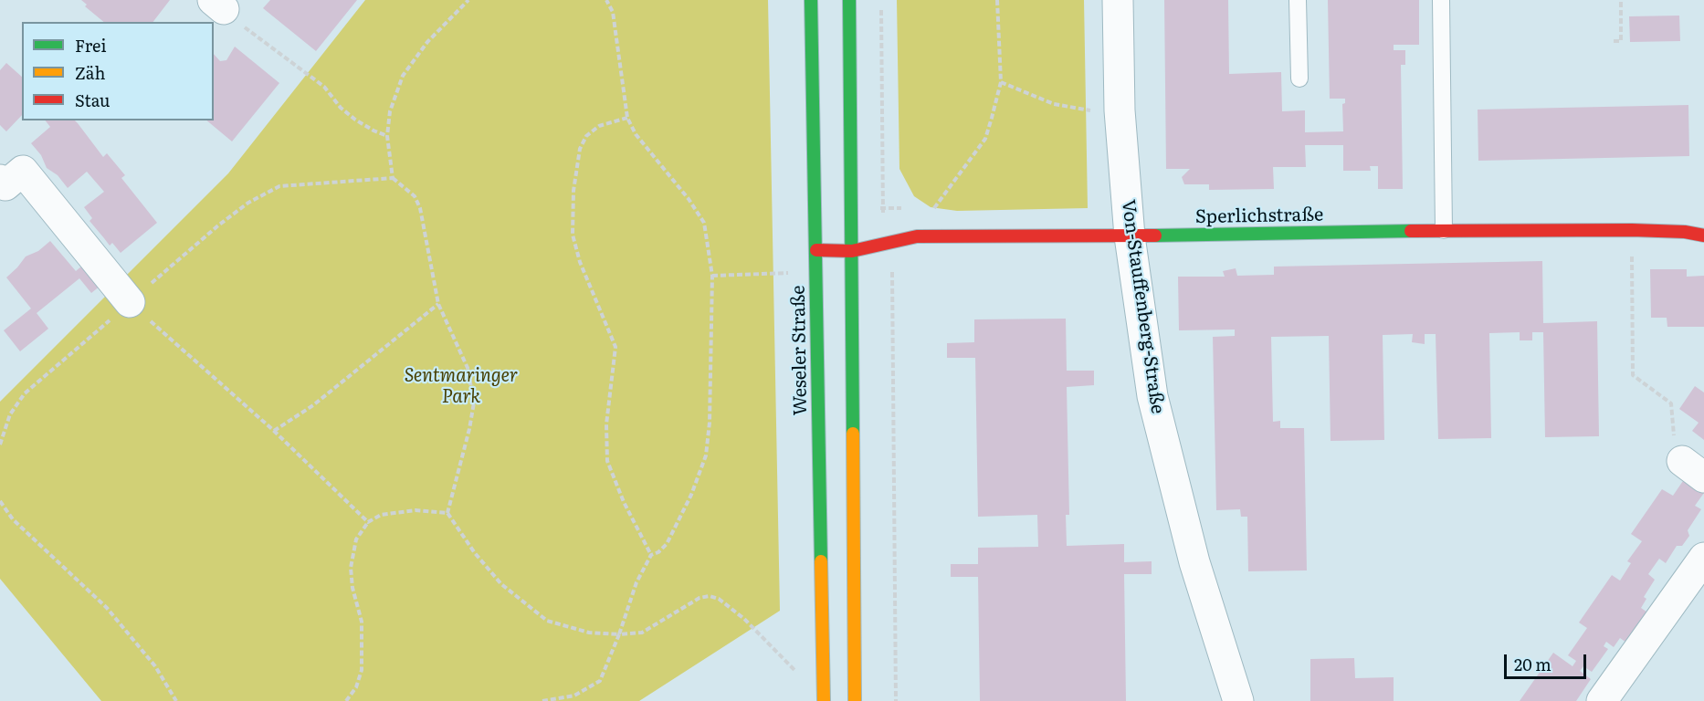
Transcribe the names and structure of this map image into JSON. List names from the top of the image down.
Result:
{
  "streets": {
    "main road": ["Sperlichstraße", "Weseler Straße"],
    "street": ["Von-Stauffenberg-Straße"]
  },
  "crossings": [
    ["Sperlichstraße", "Von-Stauffenberg-Straße"],
    ["Sperlichstraße", "Weseler Straße"]
  ],
  "parks": ["Sentmaringer Park"],
  "legend": ["Frei", "Zäh", "Stau"],
  "scale_bar": "20 m"
}
